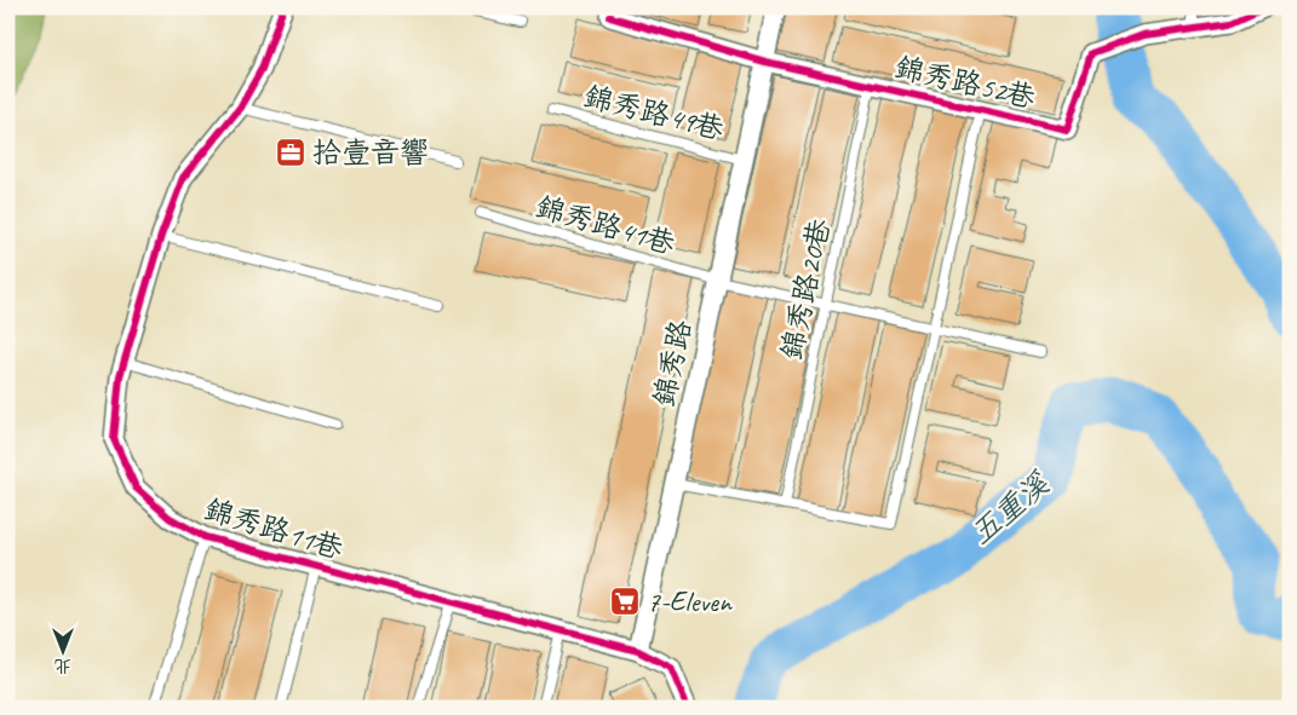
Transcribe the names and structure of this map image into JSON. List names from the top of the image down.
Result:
{
  "streets": {
    "street": ["錦秀路52巷", "錦秀路", "錦秀路11巷"],
    "lane": ["錦秀路49巷", "錦秀路41巷", "錦秀路20巷"]
  },
  "crossings": [
    ["錦秀路52巷", "錦秀路41巷"],
    ["錦秀路52巷", "錦秀路20巷"],
    ["錦秀路52巷", "錦秀路"],
    ["錦秀路49巷", "錦秀路"],
    ["錦秀路41巷", "錦秀路20巷"],
    ["錦秀路41巷", "錦秀路"],
    ["錦秀路", "錦秀路11巷"]
  ],
  "water": ["五重溪"],
  "places": {
    "office": ["拾壹音響"],
    "supermarket": ["7-Eleven"]
  },
  "north": "bottom"
}
